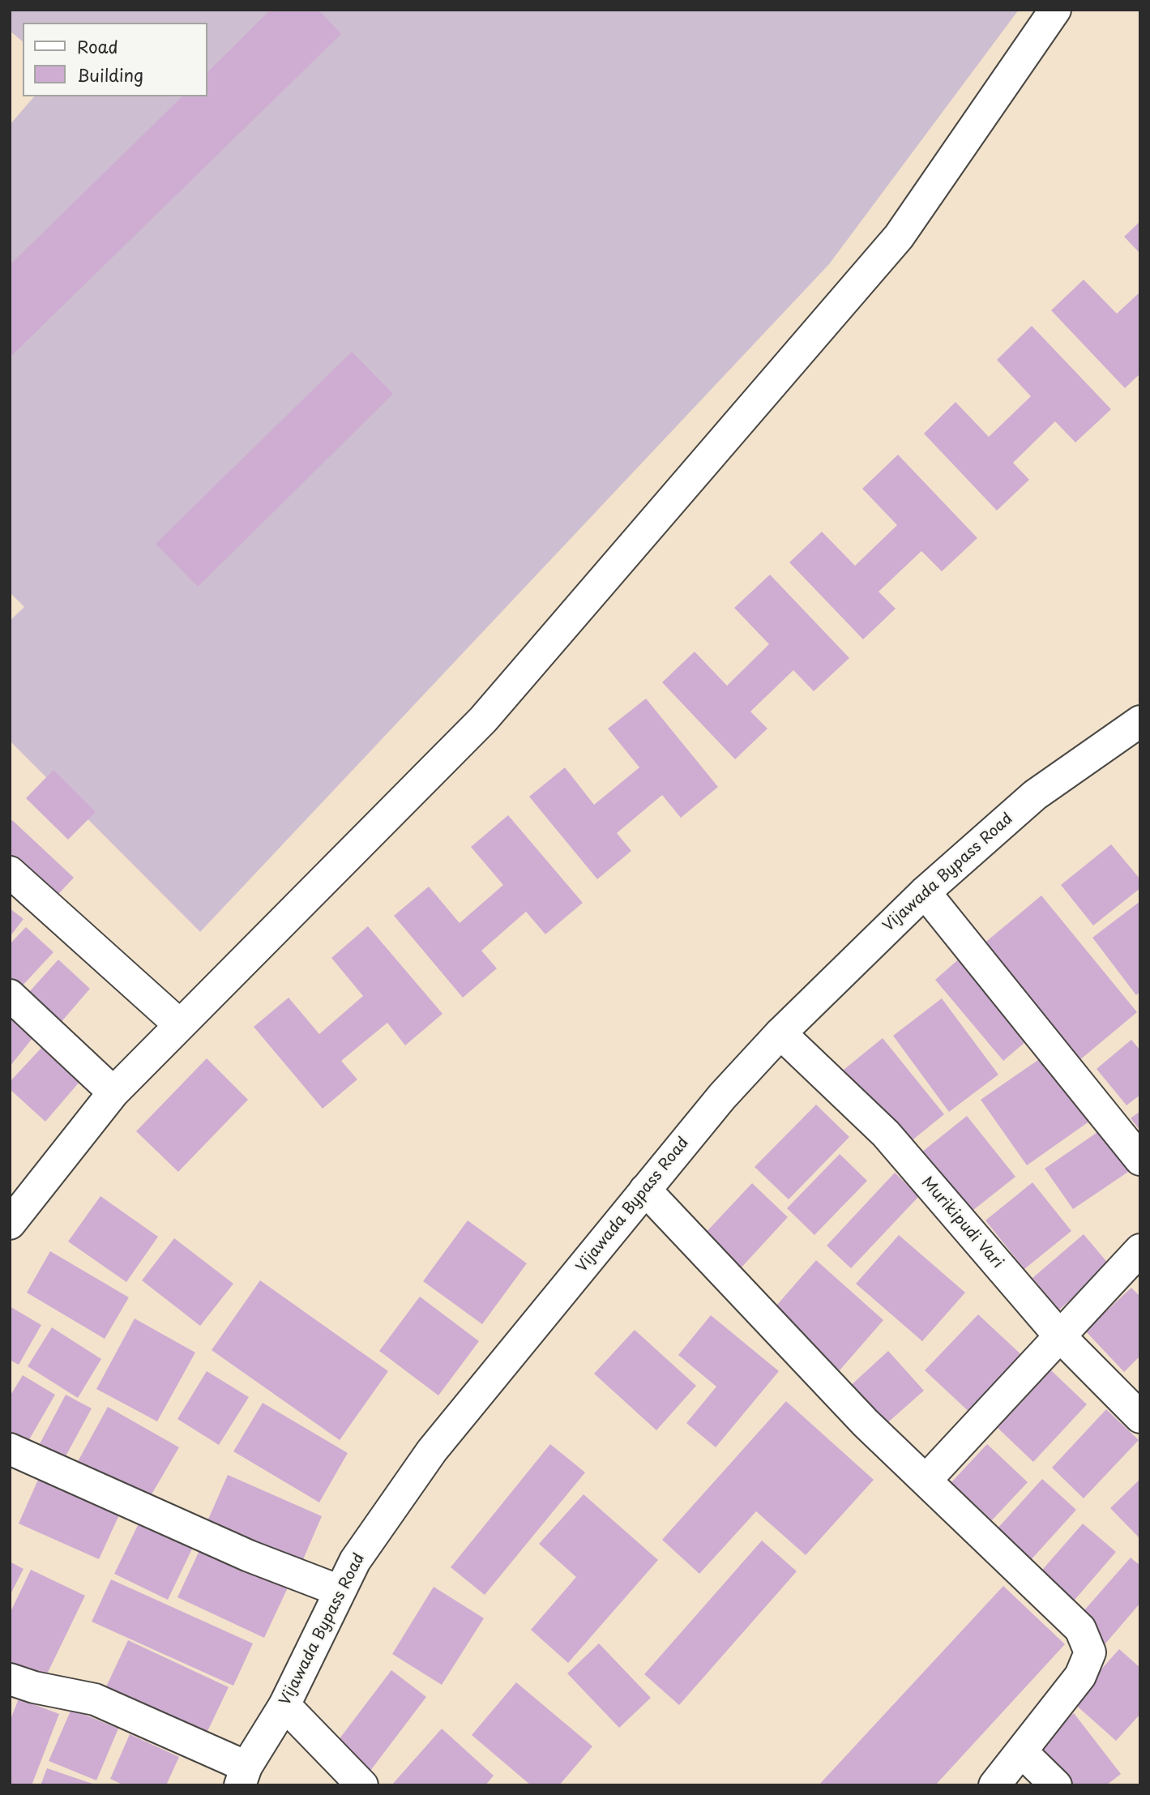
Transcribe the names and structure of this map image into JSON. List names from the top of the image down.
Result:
{
  "streets": {
    "street": ["Vijawada Bypass Road", "Murikipudi Vari"]
  },
  "crossings": [
    ["Vijawada Bypass Road", "Murikipudi Vari"]
  ],
  "legend": ["Road", "Building"]
}
